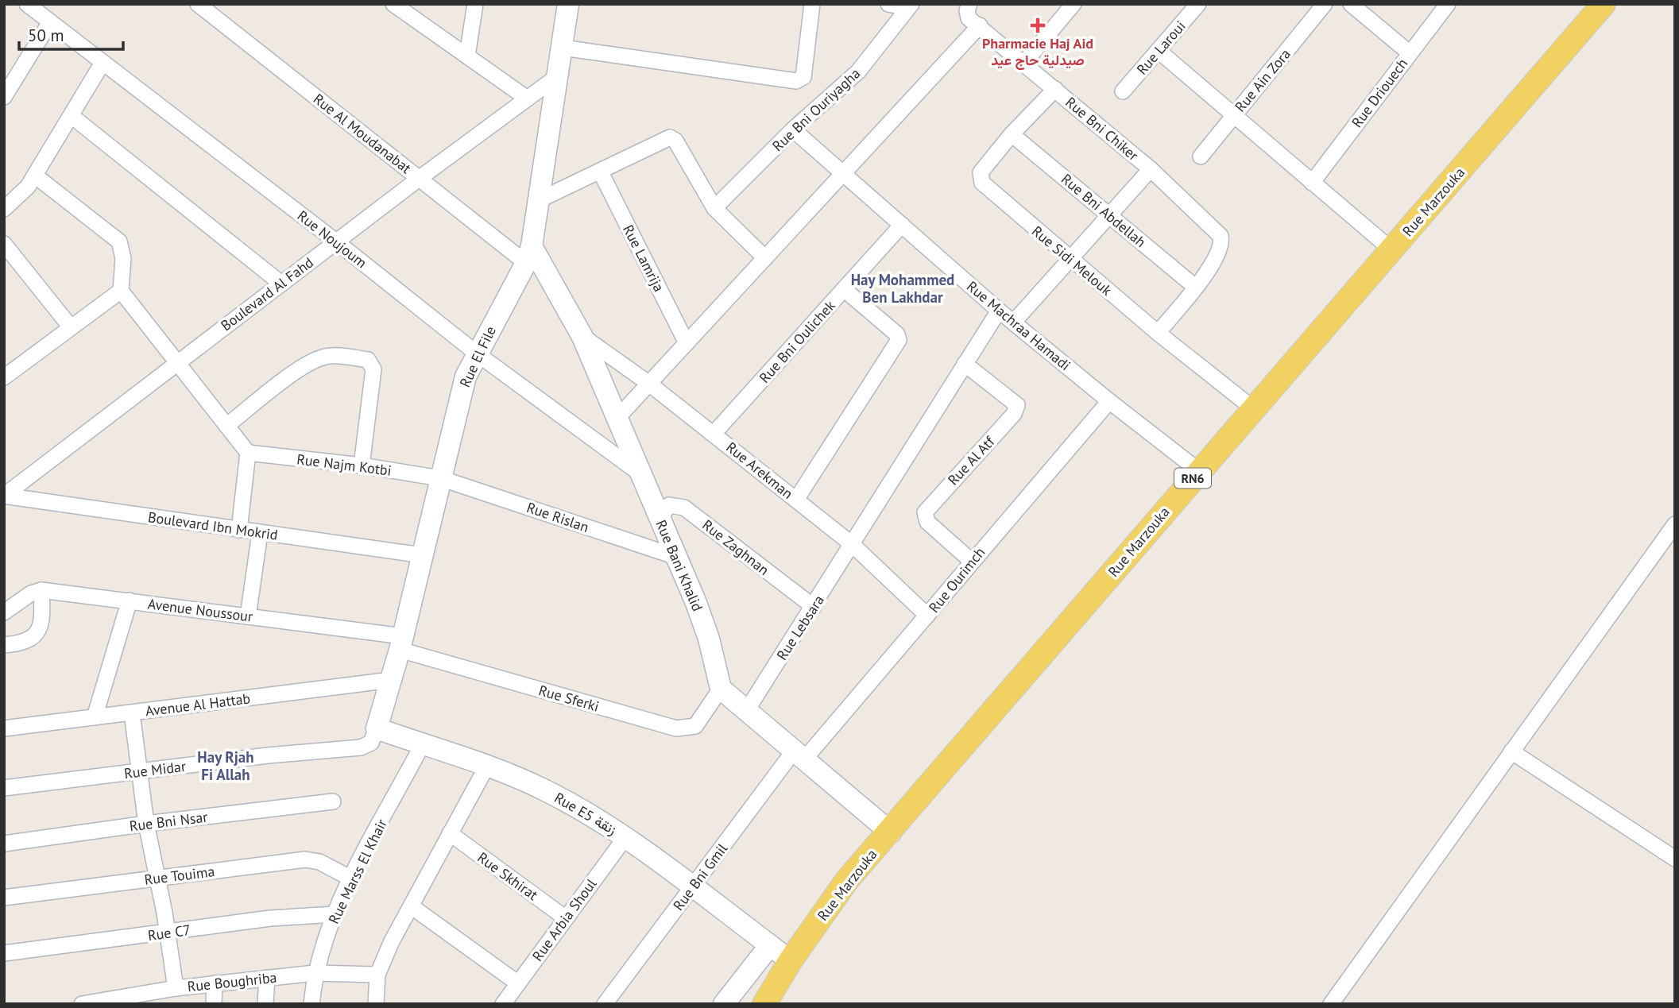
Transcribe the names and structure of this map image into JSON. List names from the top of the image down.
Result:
{
  "streets": {
    "main road": ["Rue Marzouka", "RN6"],
    "street": [
      "Rue Laroui",
      "Rue Ain Zora",
      "Rue Driouech",
      "Rue Bni Ouriyagha",
      "Rue Bni Chiker",
      "Rue Al Moudanabat",
      "Rue Bni Abdellah",
      "Rue Noujoum",
      "Rue Lamrija",
      "Rue Sidi Melouk",
      "Boulevard Al Fahd",
      "Rue Machraa Hamadi",
      "Rue Bni Oulichek",
      "Rue El File",
      "Rue Al Atf",
      "Rue Najm Kotbi",
      "Rue Arekman",
      "Rue Rislan",
      "Boulevard Ibn Mokrid",
      "Rue Zaghnan",
      "Rue Bani Khalid",
      "Rue Ourimch",
      "Avenue Noussour",
      "Rue Lebsara",
      "Rue Sferki",
      "Avenue Al Hattab",
      "Rue Midar",
      "Rue E5 زنقة",
      "Rue Bni Nsar",
      "Rue Marss El Khair",
      "Rue Touima",
      "Rue Skhirat",
      "Rue Bni Gmil",
      "Rue Arbia Shoul",
      "Rue C7",
      "Rue Boughriba"
    ]
  },
  "crossings": [
    ["Rue Bni Ouriyagha", "Rue Machraa Hamadi"],
    ["Rue Bni Chiker", "Rue Bni Abdellah"],
    ["Rue Al Moudanabat", "Boulevard Al Fahd"],
    ["Rue Al Moudanabat", "Rue El File"],
    ["Rue Al Moudanabat", "Rue Bani Khalid"],
    ["Rue Marzouka", "Rue Sidi Melouk"],
    ["Rue Marzouka", "Rue Machraa Hamadi"],
    ["Rue Marzouka", "RN6"],
    ["Rue Bni Abdellah", "Rue Sidi Melouk"],
    ["Rue Noujoum", "Boulevard Al Fahd"],
    ["Rue Noujoum", "Rue El File"],
    ["Rue Noujoum", "Rue Bani Khalid"],
    ["Boulevard Al Fahd", "Rue El File"],
    ["Boulevard Al Fahd", "Boulevard Ibn Mokrid"],
    ["Rue Machraa Hamadi", "Rue Bni Oulichek"],
    ["Rue Machraa Hamadi", "Rue Ourimch"],
    ["Rue Machraa Hamadi", "Rue Lebsara"],
    ["Rue Bni Oulichek", "Rue Arekman"],
    ["Rue El File", "Rue Najm Kotbi"],
    ["Rue El File", "Rue Rislan"],
    ["Rue El File", "Boulevard Ibn Mokrid"],
    ["Rue El File", "Rue Bani Khalid"],
    ["Rue El File", "Avenue Noussour"],
    ["Rue El File", "Rue Sferki"],
    ["Rue El File", "Avenue Al Hattab"],
    ["Rue El File", "Rue Midar"],
    ["Rue El File", "Rue E5 زنقة"],
    ["Rue Al Atf", "Rue Ourimch"],
    ["Rue Al Atf", "Rue Lebsara"],
    ["Rue Najm Kotbi", "Rue Rislan"],
    ["Rue Arekman", "Rue Bani Khalid"],
    ["Rue Arekman", "Rue Ourimch"],
    ["Rue Arekman", "Rue Lebsara"],
    ["Rue Rislan", "Rue Bani Khalid"],
    ["Rue Zaghnan", "Rue Bani Khalid"],
    ["Rue Zaghnan", "Rue Lebsara"],
    ["Rue Bani Khalid", "Rue Sferki"],
    ["Rue Ourimch", "Rue Bni Gmil"],
    ["Avenue Noussour", "Rue Sferki"],
    ["Rue Midar", "Rue E5 زنقة"],
    ["Rue E5 زنقة", "Rue Marss El Khair"],
    ["Rue E5 زنقة", "Rue Bni Gmil"],
    ["Rue E5 زنقة", "Rue Arbia Shoul"],
    ["Rue Marss El Khair", "Rue Touima"],
    ["Rue Marss El Khair", "Rue C7"],
    ["Rue Marss El Khair", "Rue Boughriba"],
    ["Rue Skhirat", "Rue Arbia Shoul"]
  ],
  "districts": ["Hay Mohammed Ben Lakhdar", "Hay Rjah Fi Allah"],
  "places": {
    "health": ["Pharmacie Haj Aid صيدلية حاج عيد"]
  },
  "scale_bar": "50 m"
}
